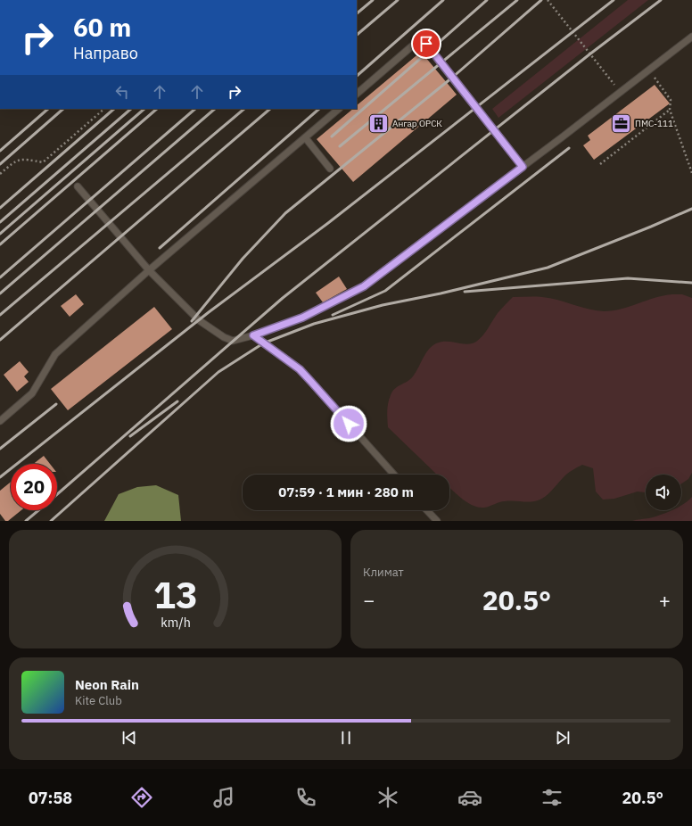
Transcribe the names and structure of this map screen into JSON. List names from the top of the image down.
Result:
{
  "places": {
    "building": ["Ангар ОРСК"],
    "office": ["ПМС-111"]
  },
  "page": {
    "turn": ["60 m", "Направо"],
    "limit": "20",
    "trip": "07:59 · 1 мин · 280 m",
    "tile": "Климат",
    "heat": ["−", "20.5°", "+"],
    "song": ["Neon Rain", "Kite Club"],
    "tabs": ["07:58", "20.5°"],
    "gauge": ["13", "km/h"]
  }
}
